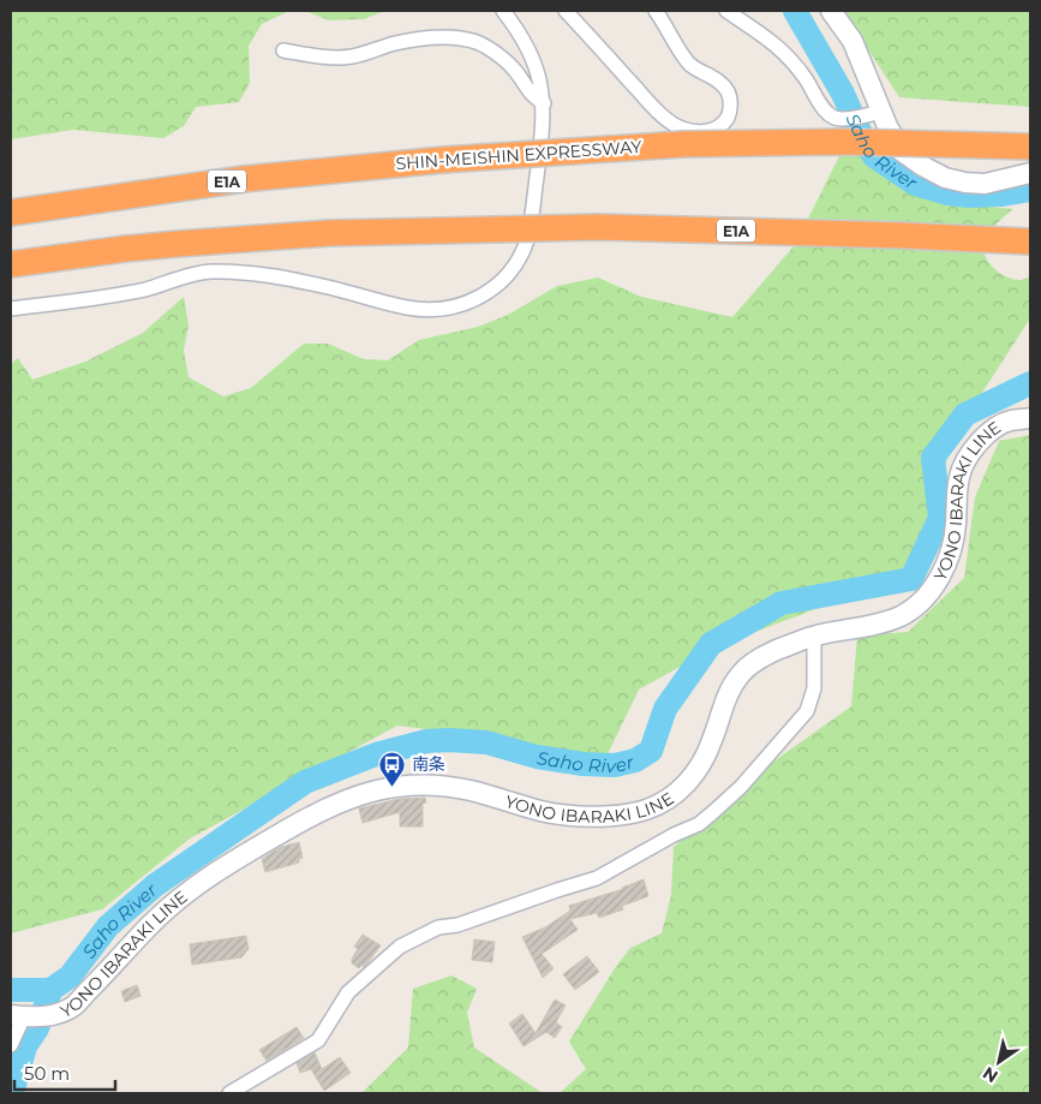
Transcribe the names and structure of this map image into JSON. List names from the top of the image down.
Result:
{
  "streets": {
    "highway": ["SHIN-MEISHIN EXPRESSWAY", "E1A"],
    "main road": ["YONO IBARAKI LINE"]
  },
  "water": ["Saho River"],
  "places": {
    "bus stop": ["南条"]
  },
  "scale_bar": "50 m",
  "north": "bottom left"
}
